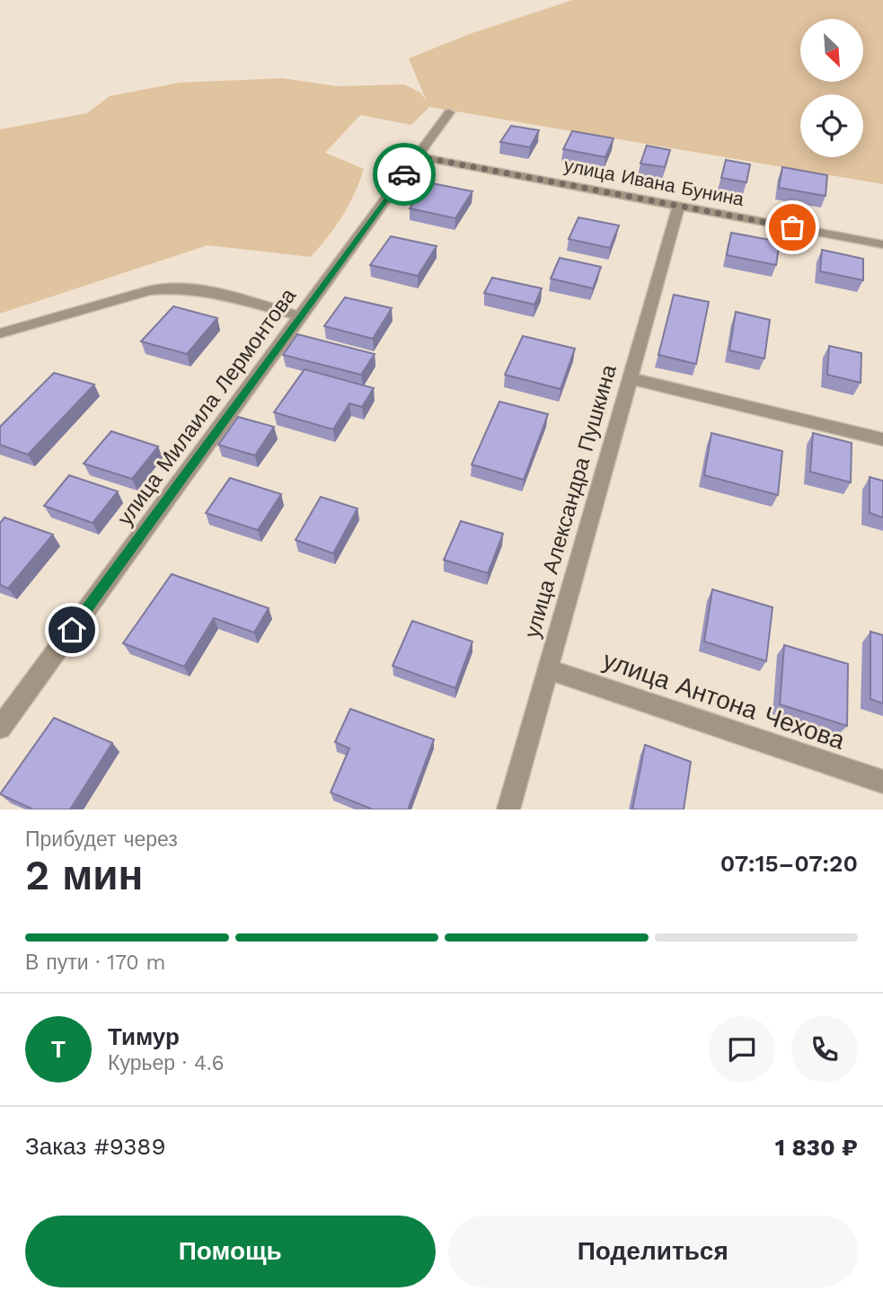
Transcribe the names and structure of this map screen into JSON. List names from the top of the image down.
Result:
{
  "streets": {
    "street": [
      "улица Ивана Бунина",
      "улица Милаила Лермонтова",
      "улица Александра Пушкина",
      "улица Антона Чехова"
    ]
  },
  "crossings": [
    ["улица Ивана Бунина", "улица Милаила Лермонтова"],
    ["улица Ивана Бунина", "улица Александра Пушкина"],
    ["улица Александра Пушкина", "улица Антона Чехова"]
  ],
  "north": "bottom right",
  "page": {
    "heading": ["2 мин", "Прибудет через", "07:15–07:20"],
    "panel": [
      "Тимур",
      "Курьер · 4.6",
      "Заказ #9389",
      "1 830 ₽"
    ],
    "bar": "В пути · 170 m",
    "round": "Т",
    "buttons": ["Помощь", "Поделиться"]
  }
}
